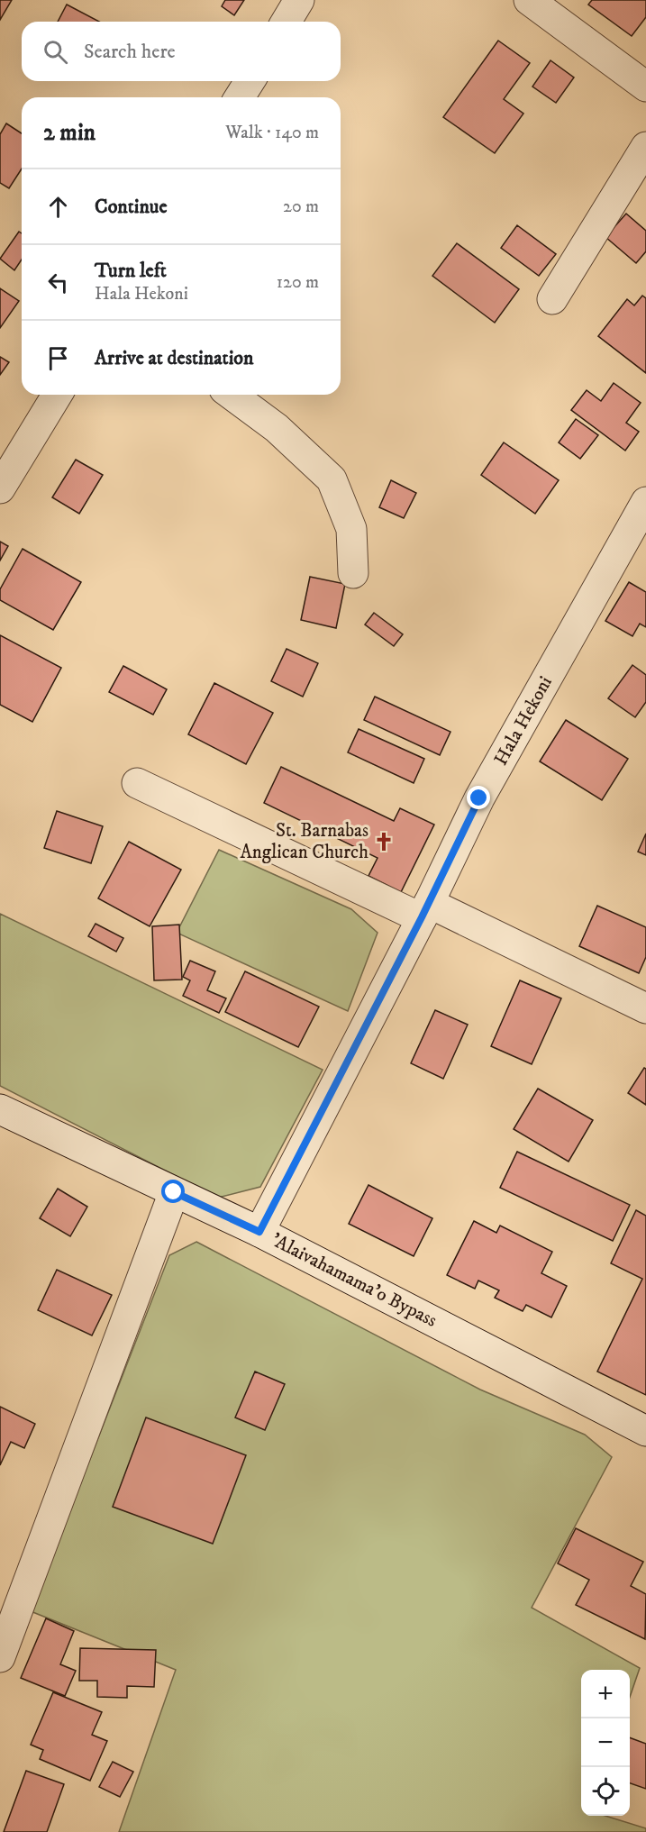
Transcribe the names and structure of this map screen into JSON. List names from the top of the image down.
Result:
{
  "streets": {
    "street": ["Hala Hekoni", "'Alaivahamama'o Bypass"]
  },
  "crossings": [
    ["Hala Hekoni", "'Alaivahamama'o Bypass"]
  ],
  "places": {
    "church": ["St. Barnabas Anglican Church"]
  },
  "page": {
    "search": "Search here",
    "heading": ["2 min", "Walk · 140 m"],
    "list": [
      ["Continue", "20 m"],
      ["Turn left", "Hala Hekoni", "120 m"],
      "Arrive at destination"
    ],
    "map_buttons": ["+", "−"]
  }
}
